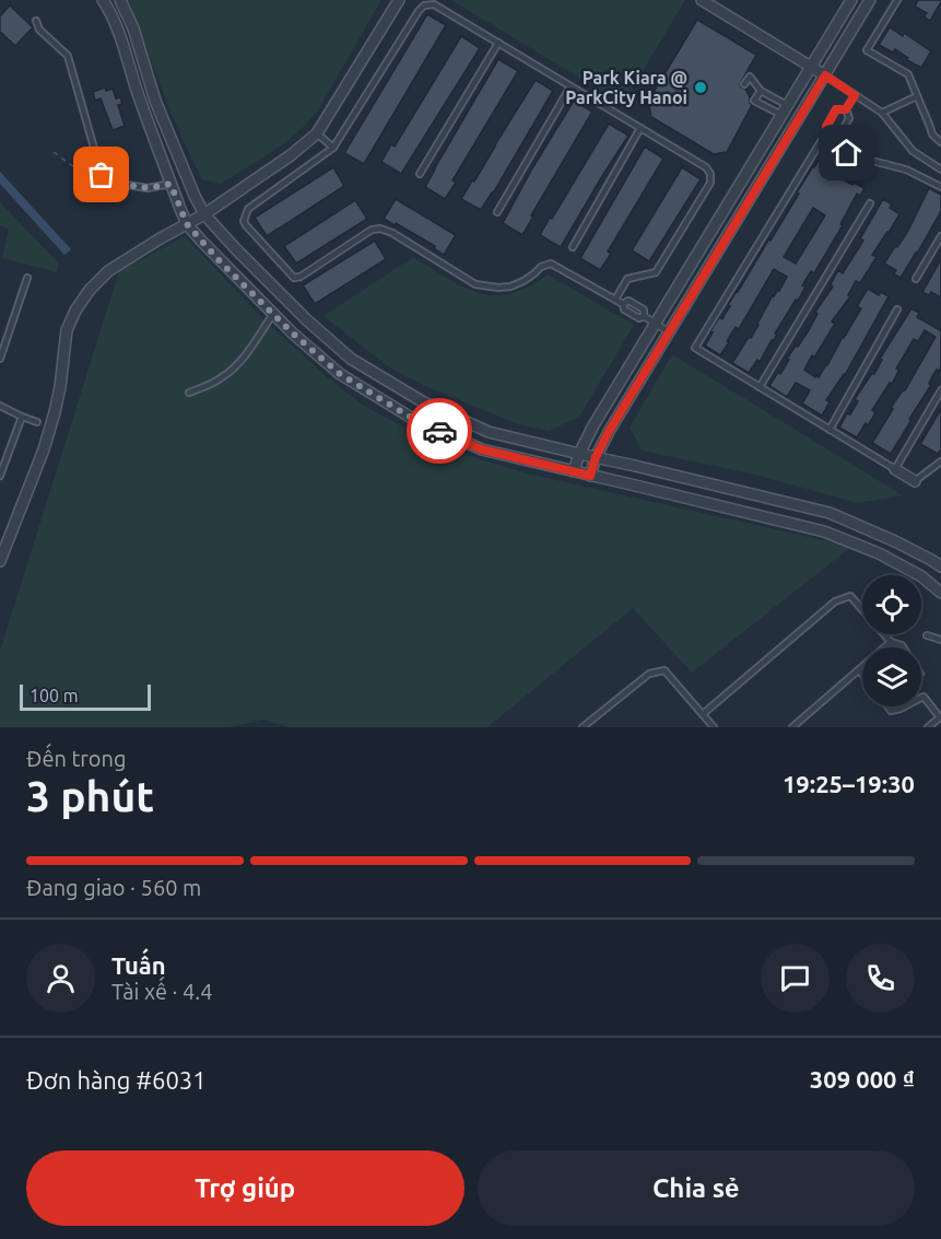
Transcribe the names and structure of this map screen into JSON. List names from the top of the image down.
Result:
{
  "places": ["Park Kiara @ ParkCity Hanoi"],
  "scale_bar": "100 m",
  "page": {
    "scale": "100 m",
    "heading": ["3 phút", "Đến trong", "19:25–19:30"],
    "panel": [
      "Tuấn",
      "Tài xế · 4.4",
      "Đơn hàng #6031",
      "309 000 ₫"
    ],
    "bar": "Đang giao · 560 m",
    "buttons": ["Trợ giúp", "Chia sẻ"]
  }
}
